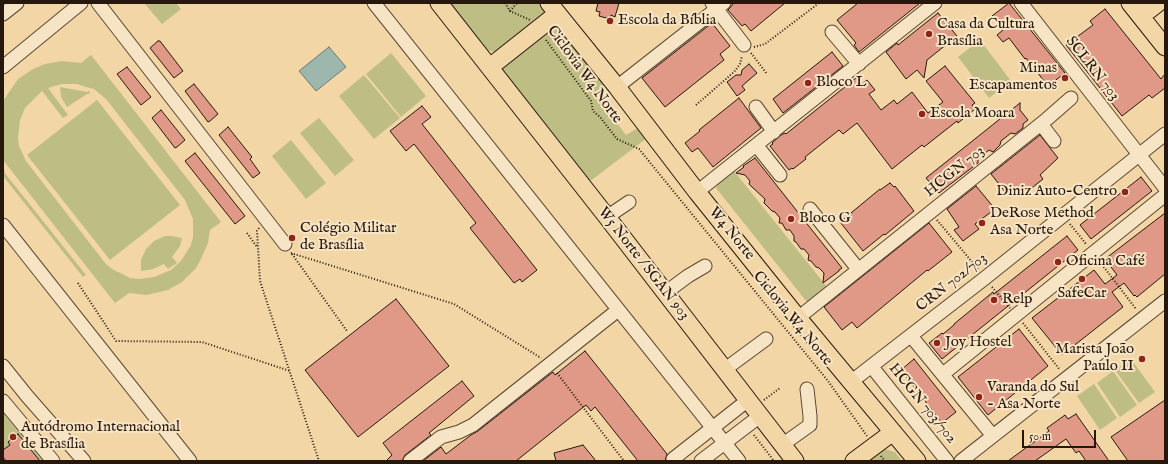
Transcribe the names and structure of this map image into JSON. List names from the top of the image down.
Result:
{
  "streets": {
    "main road": ["W4 Norte", "W5 Norte / SGAN 903"],
    "street": [
      "SCLRN 703",
      "HCGN 703",
      "CRN 702/703",
      "HCGN 703/702"
    ],
    "path": ["Ciclovia W4 Norte"]
  },
  "crossings": [
    ["SCLRN 703", "CRN 702/703"],
    ["HCGN 703", "W4 Norte"],
    ["W4 Norte", "CRN 702/703"],
    ["CRN 702/703", "HCGN 703/702"]
  ],
  "places": [
    "Escola da Bíblia",
    "Casa da Cultura Brasília",
    "Minas Escapamentos",
    "Bloco L",
    "Escola Moara",
    "Diniz Auto-Centro",
    "Bloco G",
    "DeRose Method Asa Norte",
    "Colégio Militar de Brasília",
    "Oficina Café",
    "SafeCar",
    "Relp",
    "Joy Hostel",
    "Marista João Paulo II",
    "Varanda do Sul - Asa Norte",
    "Autódromo Internacional de Brasília"
  ],
  "scale_bar": "50 m"
}
